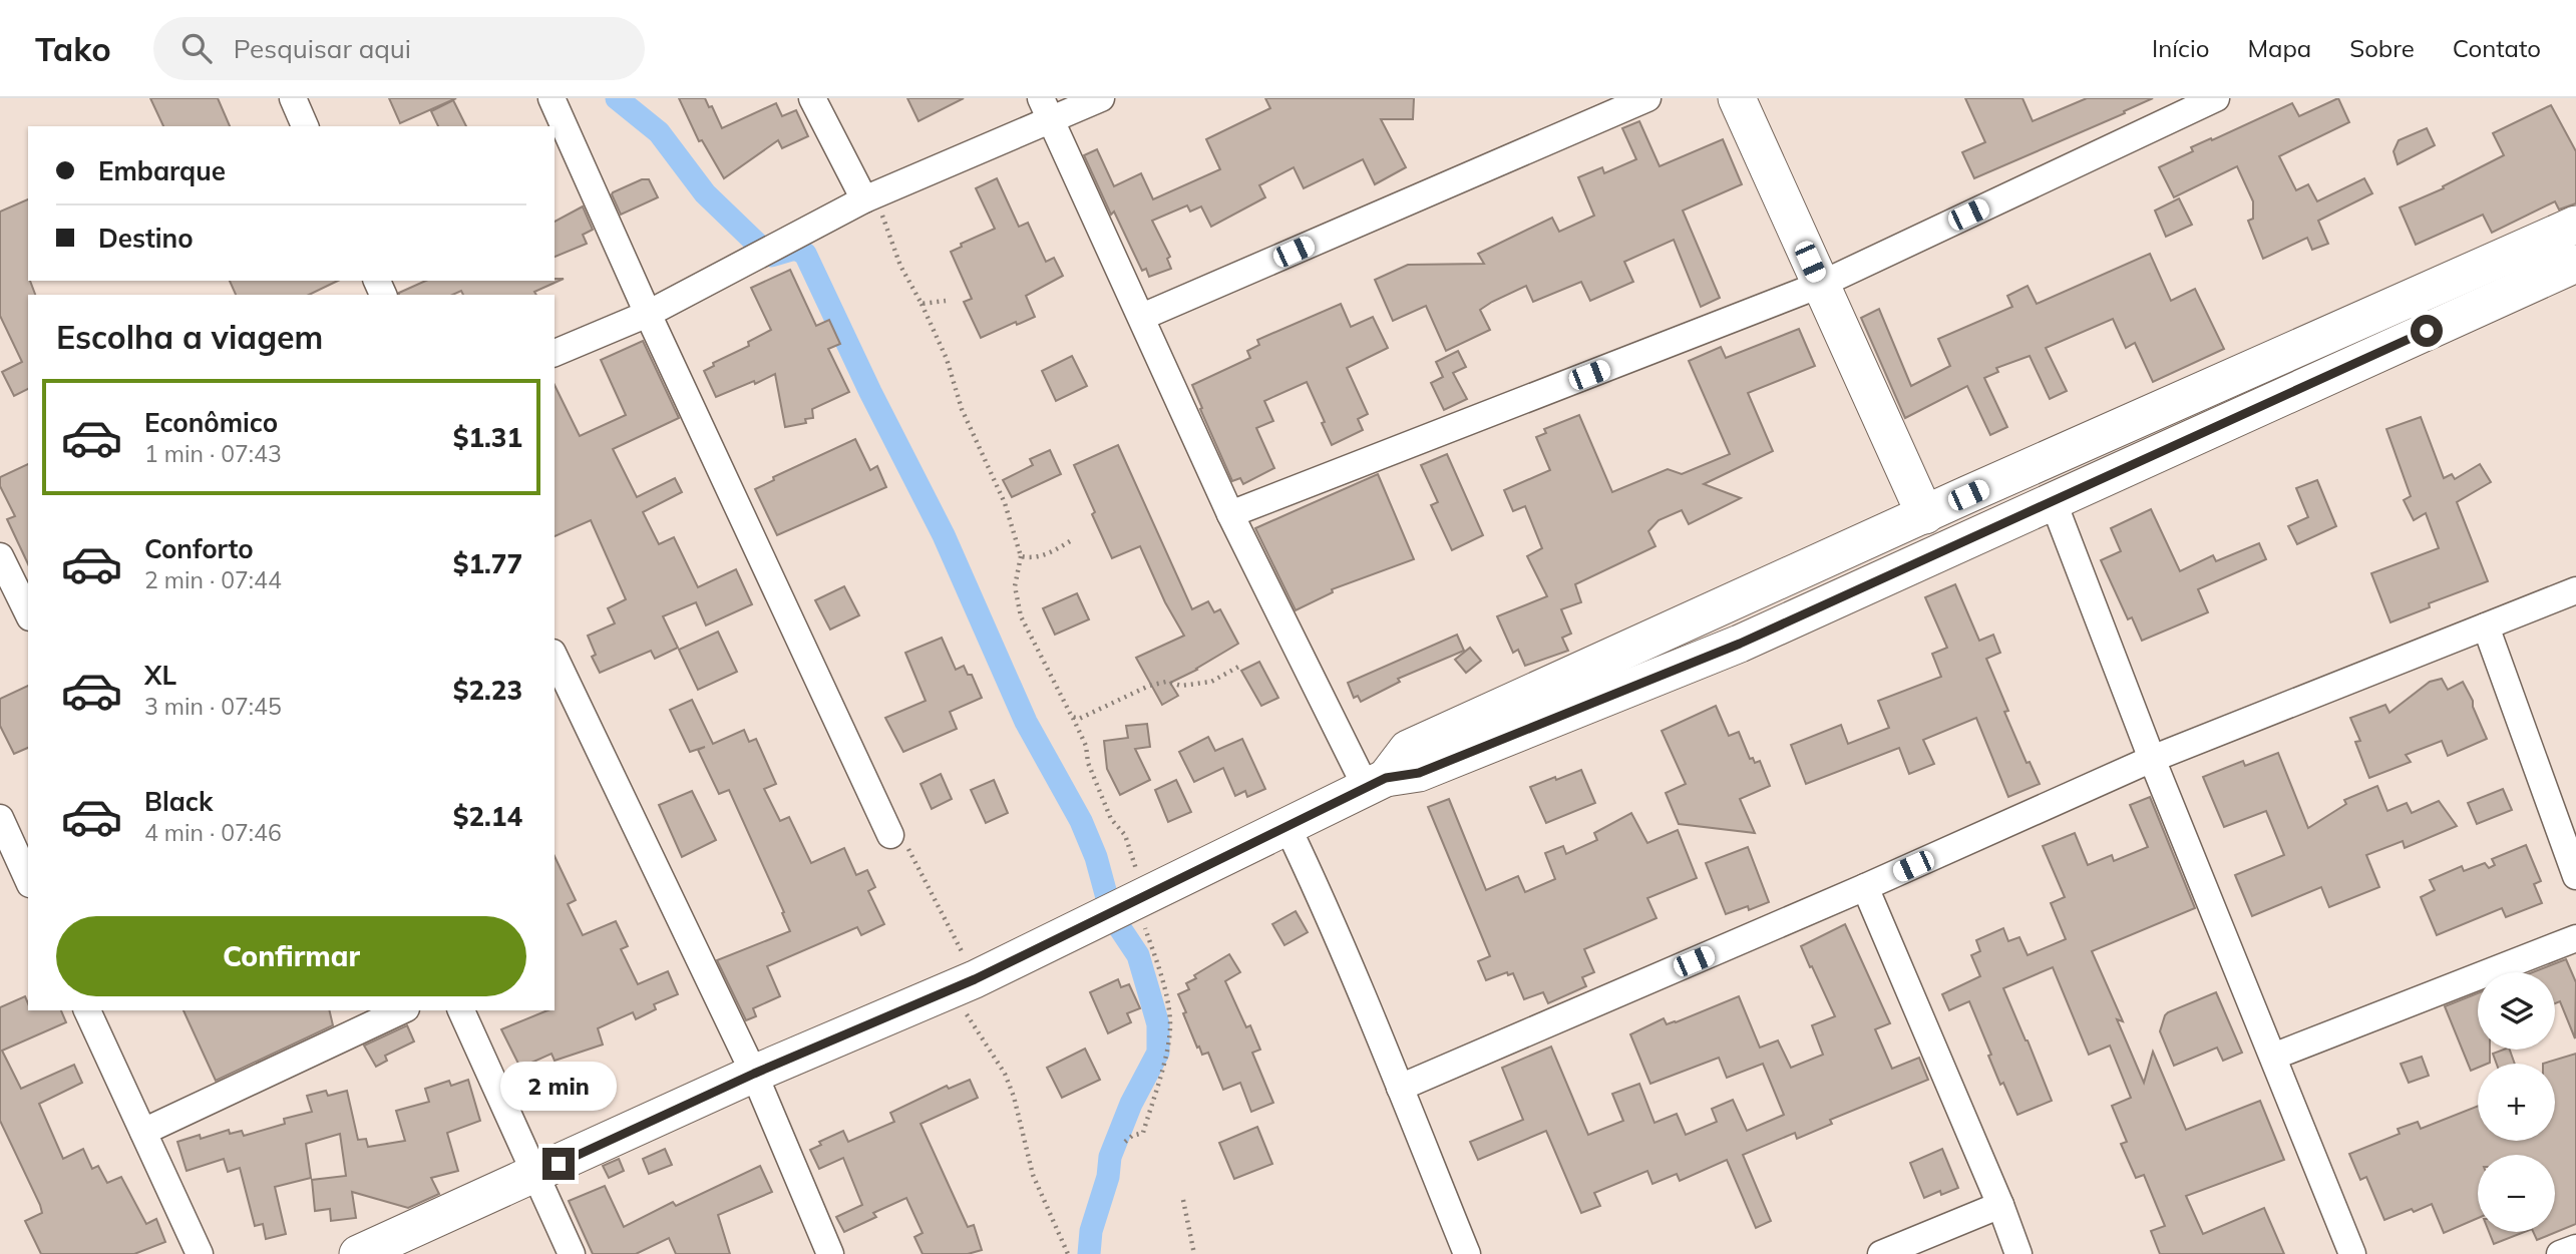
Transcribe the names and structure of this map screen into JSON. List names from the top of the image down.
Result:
{
  "page": {
    "header": "Tako",
    "search": "Pesquisar aqui",
    "nav": [
      "Início",
      "Mapa",
      "Sobre",
      "Contato"
    ],
    "banner": ["Embarque", "Destino"],
    "heading": "Escolha a viagem",
    "list": [
      {
        "name": "Econômico",
        "note": "1 min · 07:43",
        "value": "$1.31"
      },
      {
        "name": "Conforto",
        "note": "2 min · 07:44",
        "value": "$1.77"
      },
      {
        "name": "XL",
        "note": "3 min · 07:45",
        "value": "$2.23"
      },
      {
        "name": "Black",
        "note": "4 min · 07:46",
        "value": "$2.14"
      }
    ],
    "buttons": "Confirmar",
    "map_buttons": ["+", "−"],
    "bubble": "2 min"
  }
}
